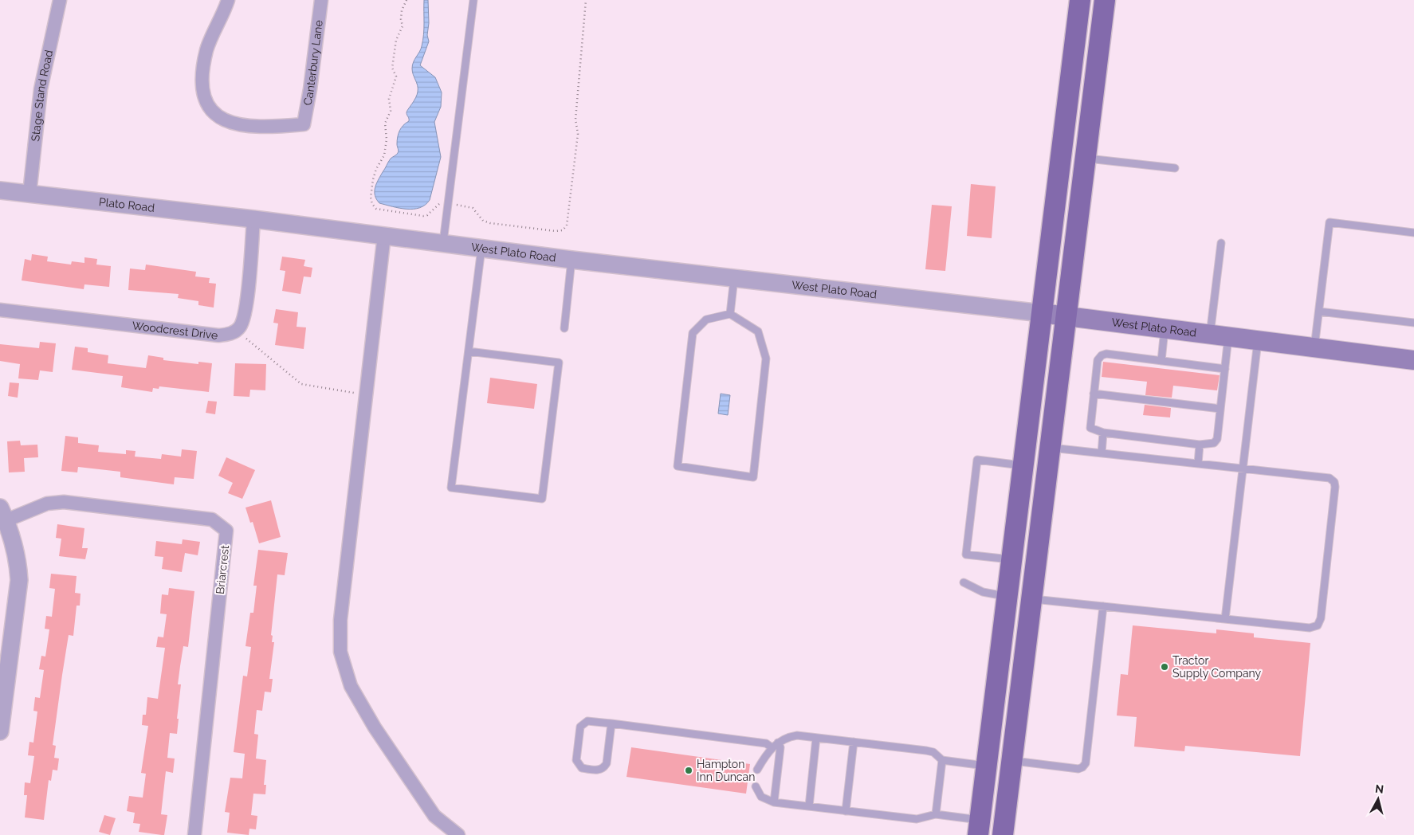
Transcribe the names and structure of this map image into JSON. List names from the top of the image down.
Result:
{
  "streets": {
    "main road": ["West Plato Road"],
    "street": [
      "Canterbury Lane",
      "Stage Stand Road",
      "Plato Road",
      "Woodcrest Drive",
      "Briarcrest"
    ]
  },
  "crossings": [
    ["Stage Stand Road", "Plato Road"],
    ["Plato Road", "West Plato Road"]
  ],
  "places": ["Tractor Supply Company", "Hampton Inn Duncan"],
  "north": "top"
}
